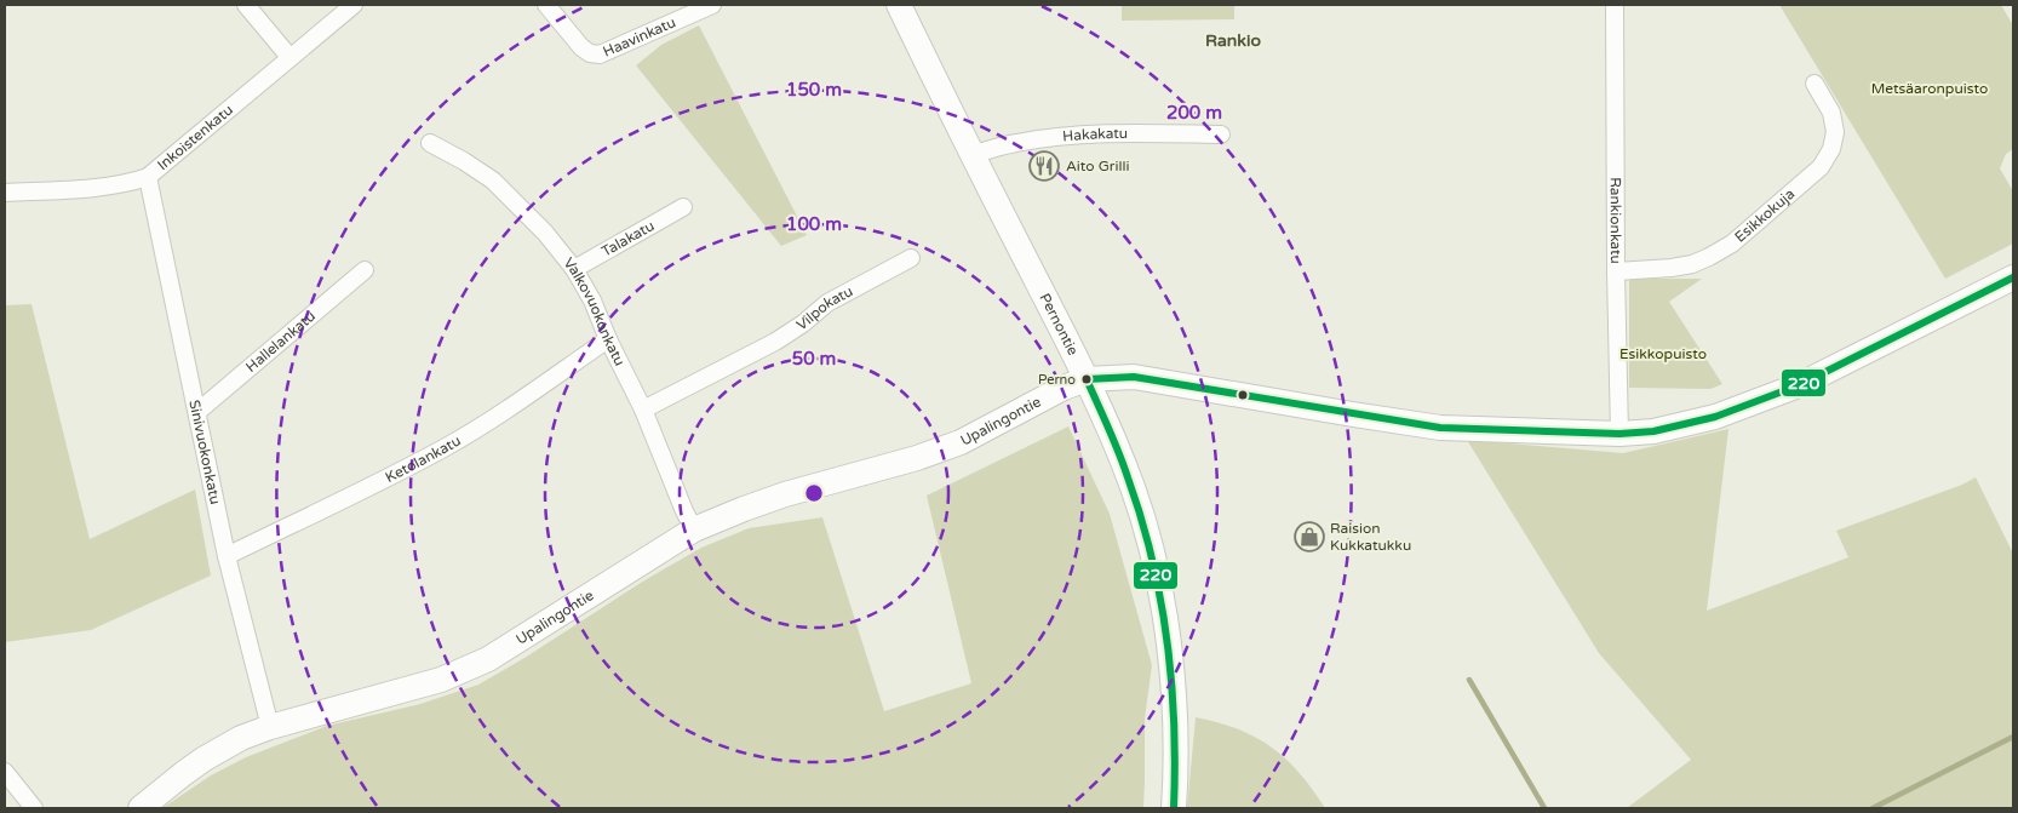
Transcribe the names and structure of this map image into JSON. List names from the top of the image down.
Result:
{
  "streets": {
    "street": [
      "Haavinkatu",
      "Hakakatu",
      "Inkoistenkatu",
      "Esikkokuja",
      "Rankionkatu",
      "Talakatu",
      "Vilpokatu",
      "Valkovuokonkatu",
      "Pernontie",
      "Hallelankatu",
      "Upalingontie",
      "Sinivuokonkatu",
      "Ketolankatu"
    ]
  },
  "crossings": [
    ["Hakakatu", "Pernontie"],
    ["Inkoistenkatu", "Sinivuokonkatu"],
    ["Esikkokuja", "Rankionkatu"],
    ["Rankionkatu", "Upalingontie"],
    ["Talakatu", "Valkovuokonkatu"],
    ["Vilpokatu", "Valkovuokonkatu"],
    ["Valkovuokonkatu", "Upalingontie"],
    ["Valkovuokonkatu", "Ketolankatu"],
    ["Pernontie", "Upalingontie"],
    ["Hallelankatu", "Sinivuokonkatu"],
    ["Upalingontie", "Sinivuokonkatu"],
    ["Sinivuokonkatu", "Ketolankatu"]
  ],
  "districts": ["Rankio"],
  "parks": ["Metsäaronpuisto", "Esikkopuisto"],
  "places": {
    "restaurant": ["Aito Grilli"],
    "other": ["Perno"],
    "shop": ["Raision Kukkatukku"]
  },
  "lines": ["transit line 220"],
  "rings": [
    "150 m",
    "200 m",
    "100 m",
    "50 m"
  ]
}
